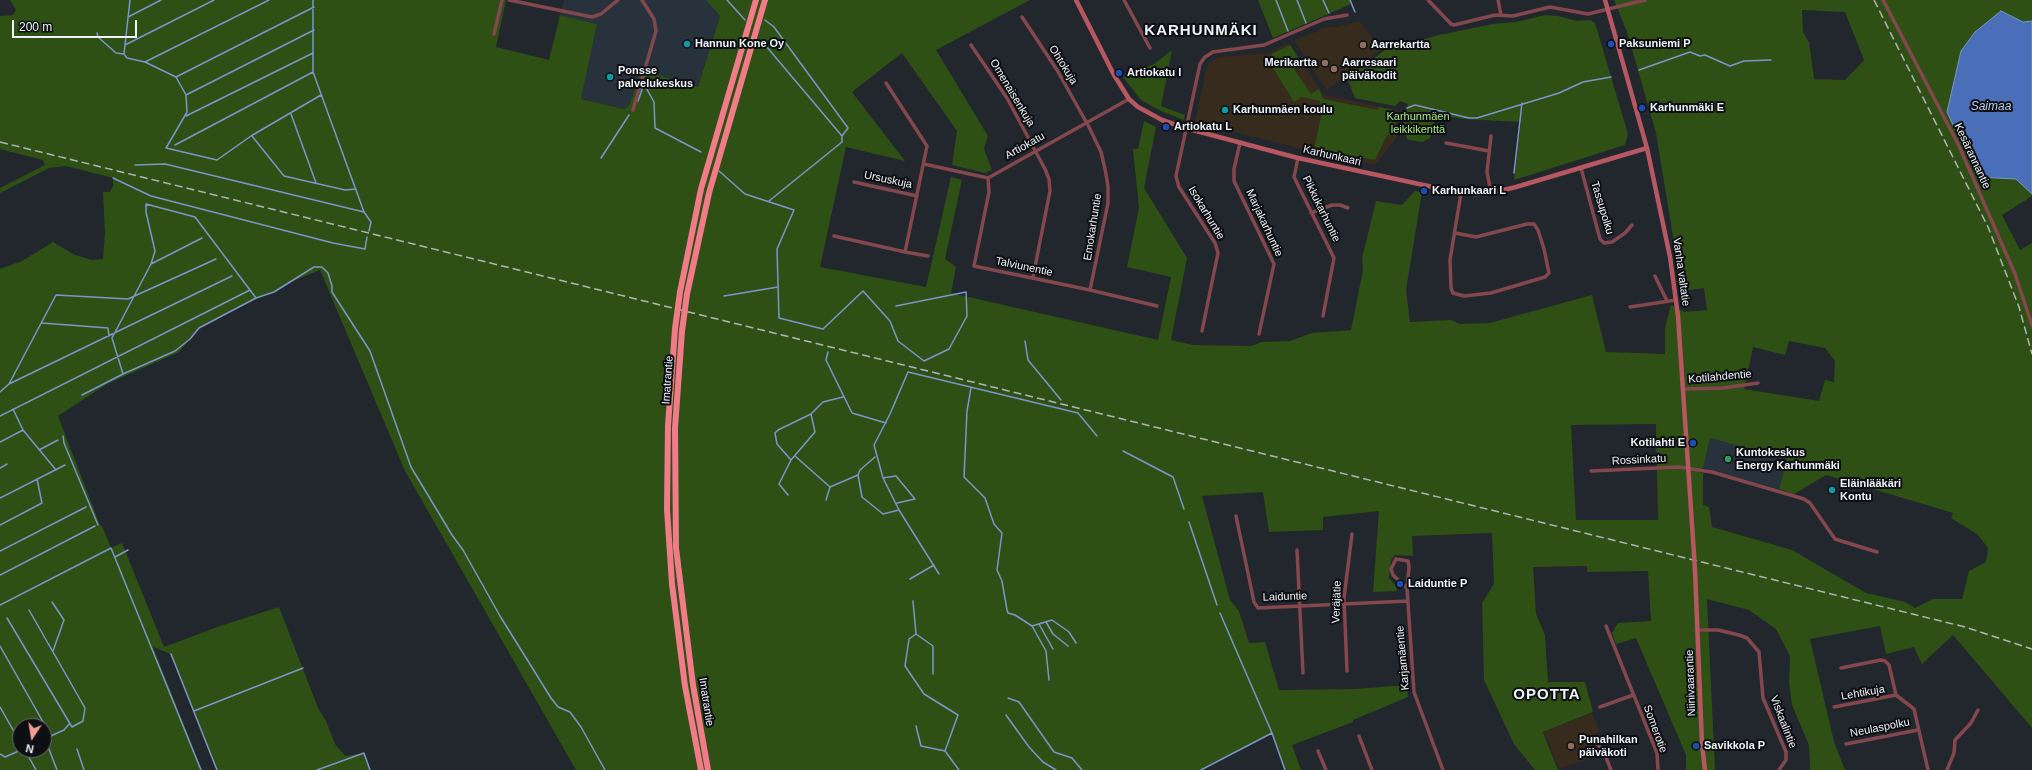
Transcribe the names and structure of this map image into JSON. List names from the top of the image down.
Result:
{
  "streets": {
    "highway": ["Imatrantie"],
    "main road": ["Karhunkaari", "Vanha valtatie", "Niinivaarantie"],
    "street": [
      "Ohtokuja",
      "Omenaisenkuja",
      "Artiokatu",
      "Kesärannantie",
      "Ursuskuja",
      "Tassupolku",
      "Pikkukarhuntie",
      "Isokarhuntie",
      "Marjakarhuntie",
      "Emokarhuntie",
      "Talviunentie",
      "Kotilahdentie",
      "Rossinkatu",
      "Laiduntie",
      "Veräjätie",
      "Karjamäentie",
      "Lehtikuja",
      "Viskaalintie",
      "Neulaspolku",
      "Somerotie"
    ]
  },
  "crossings": [
    ["Ohtokuja", "Artiokatu"],
    ["Ohtokuja", "Emokarhuntie"],
    ["Omenaisenkuja", "Artiokatu"],
    ["Omenaisenkuja", "Talviunentie"],
    ["Artiokatu", "Karhunkaari"],
    ["Artiokatu", "Emokarhuntie"],
    ["Artiokatu", "Talviunentie"],
    ["Karhunkaari", "Tassupolku"],
    ["Karhunkaari", "Pikkukarhuntie"],
    ["Karhunkaari", "Isokarhuntie"],
    ["Karhunkaari", "Marjakarhuntie"],
    ["Karhunkaari", "Vanha valtatie"],
    ["Emokarhuntie", "Talviunentie"],
    ["Vanha valtatie", "Kotilahdentie"],
    ["Vanha valtatie", "Rossinkatu"],
    ["Vanha valtatie", "Niinivaarantie"],
    ["Laiduntie", "Veräjätie"],
    ["Laiduntie", "Karjamäentie"],
    ["Niinivaarantie", "Viskaalintie"]
  ],
  "districts": ["KARHUNMÄKI", "OPOTTA"],
  "water": ["Saimaa"],
  "parks": ["Karhunmäen leikkikenttä"],
  "places": [
    "Hannun Kone Oy",
    "Paksuniemi P",
    "Aarrekartta",
    "Merikartta",
    "Aarresaari päiväkodit",
    "Artiokatu I",
    "Ponsse palvelukeskus",
    "Karhunmäki E",
    "Karhunmäen koulu",
    "Artiokatu L",
    "Karhunkaari L",
    "Kotilahti E",
    "Kuntokeskus Energy Karhunmäki",
    "Eläinlääkäri Kontu",
    "Laiduntie P",
    "Punahilkan päiväkoti",
    "Savikkola P"
  ],
  "scale_bar": "200 m",
  "north": "bottom"
}
